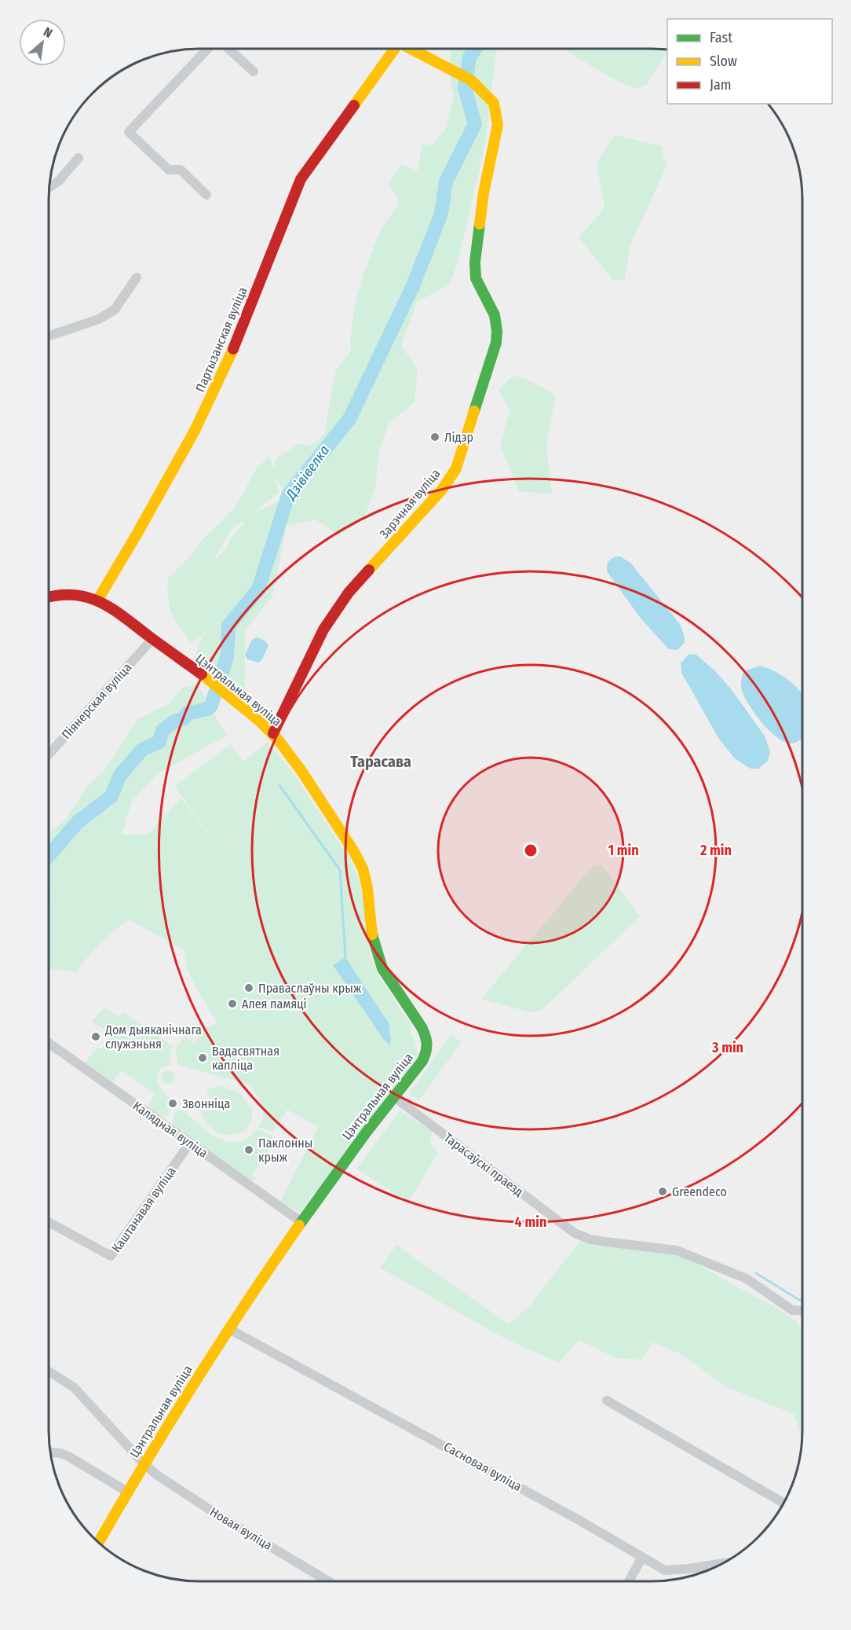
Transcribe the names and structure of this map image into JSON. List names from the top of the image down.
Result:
{
  "streets": {
    "street": [
      "Партызанская вуліца",
      "Зарэчная вуліца",
      "Цэнтральная вуліца",
      "Піянерская вуліца",
      "Калядная вуліца",
      "Тарасаўскі праезд",
      "Каштанавая вуліца",
      "Сасновая вуліца",
      "Новая вуліца"
    ]
  },
  "crossings": [
    ["Партызанская вуліца", "Цэнтральная вуліца"],
    ["Зарэчная вуліца", "Цэнтральная вуліца"],
    ["Цэнтральная вуліца", "Піянерская вуліца"],
    ["Цэнтральная вуліца", "Калядная вуліца"],
    ["Цэнтральная вуліца", "Тарасаўскі праезд"],
    ["Цэнтральная вуліца", "Сасновая вуліца"],
    ["Цэнтральная вуліца", "Новая вуліца"],
    ["Калядная вуліца", "Каштанавая вуліца"]
  ],
  "districts": ["Тарасава"],
  "water": ["Дзівівелка"],
  "places": [
    "Лідэр",
    "Праваслаўны крыж",
    "Алея памяці",
    "Дом дыяканічнага служэньня",
    "Вадасвятная капліца",
    "Звонніца",
    "Паклонны крыж",
    "Greendeco"
  ],
  "legend": ["Fast", "Slow", "Jam"],
  "north": "top right",
  "rings": [
    "1 min",
    "2 min",
    "3 min",
    "4 min"
  ]
}
